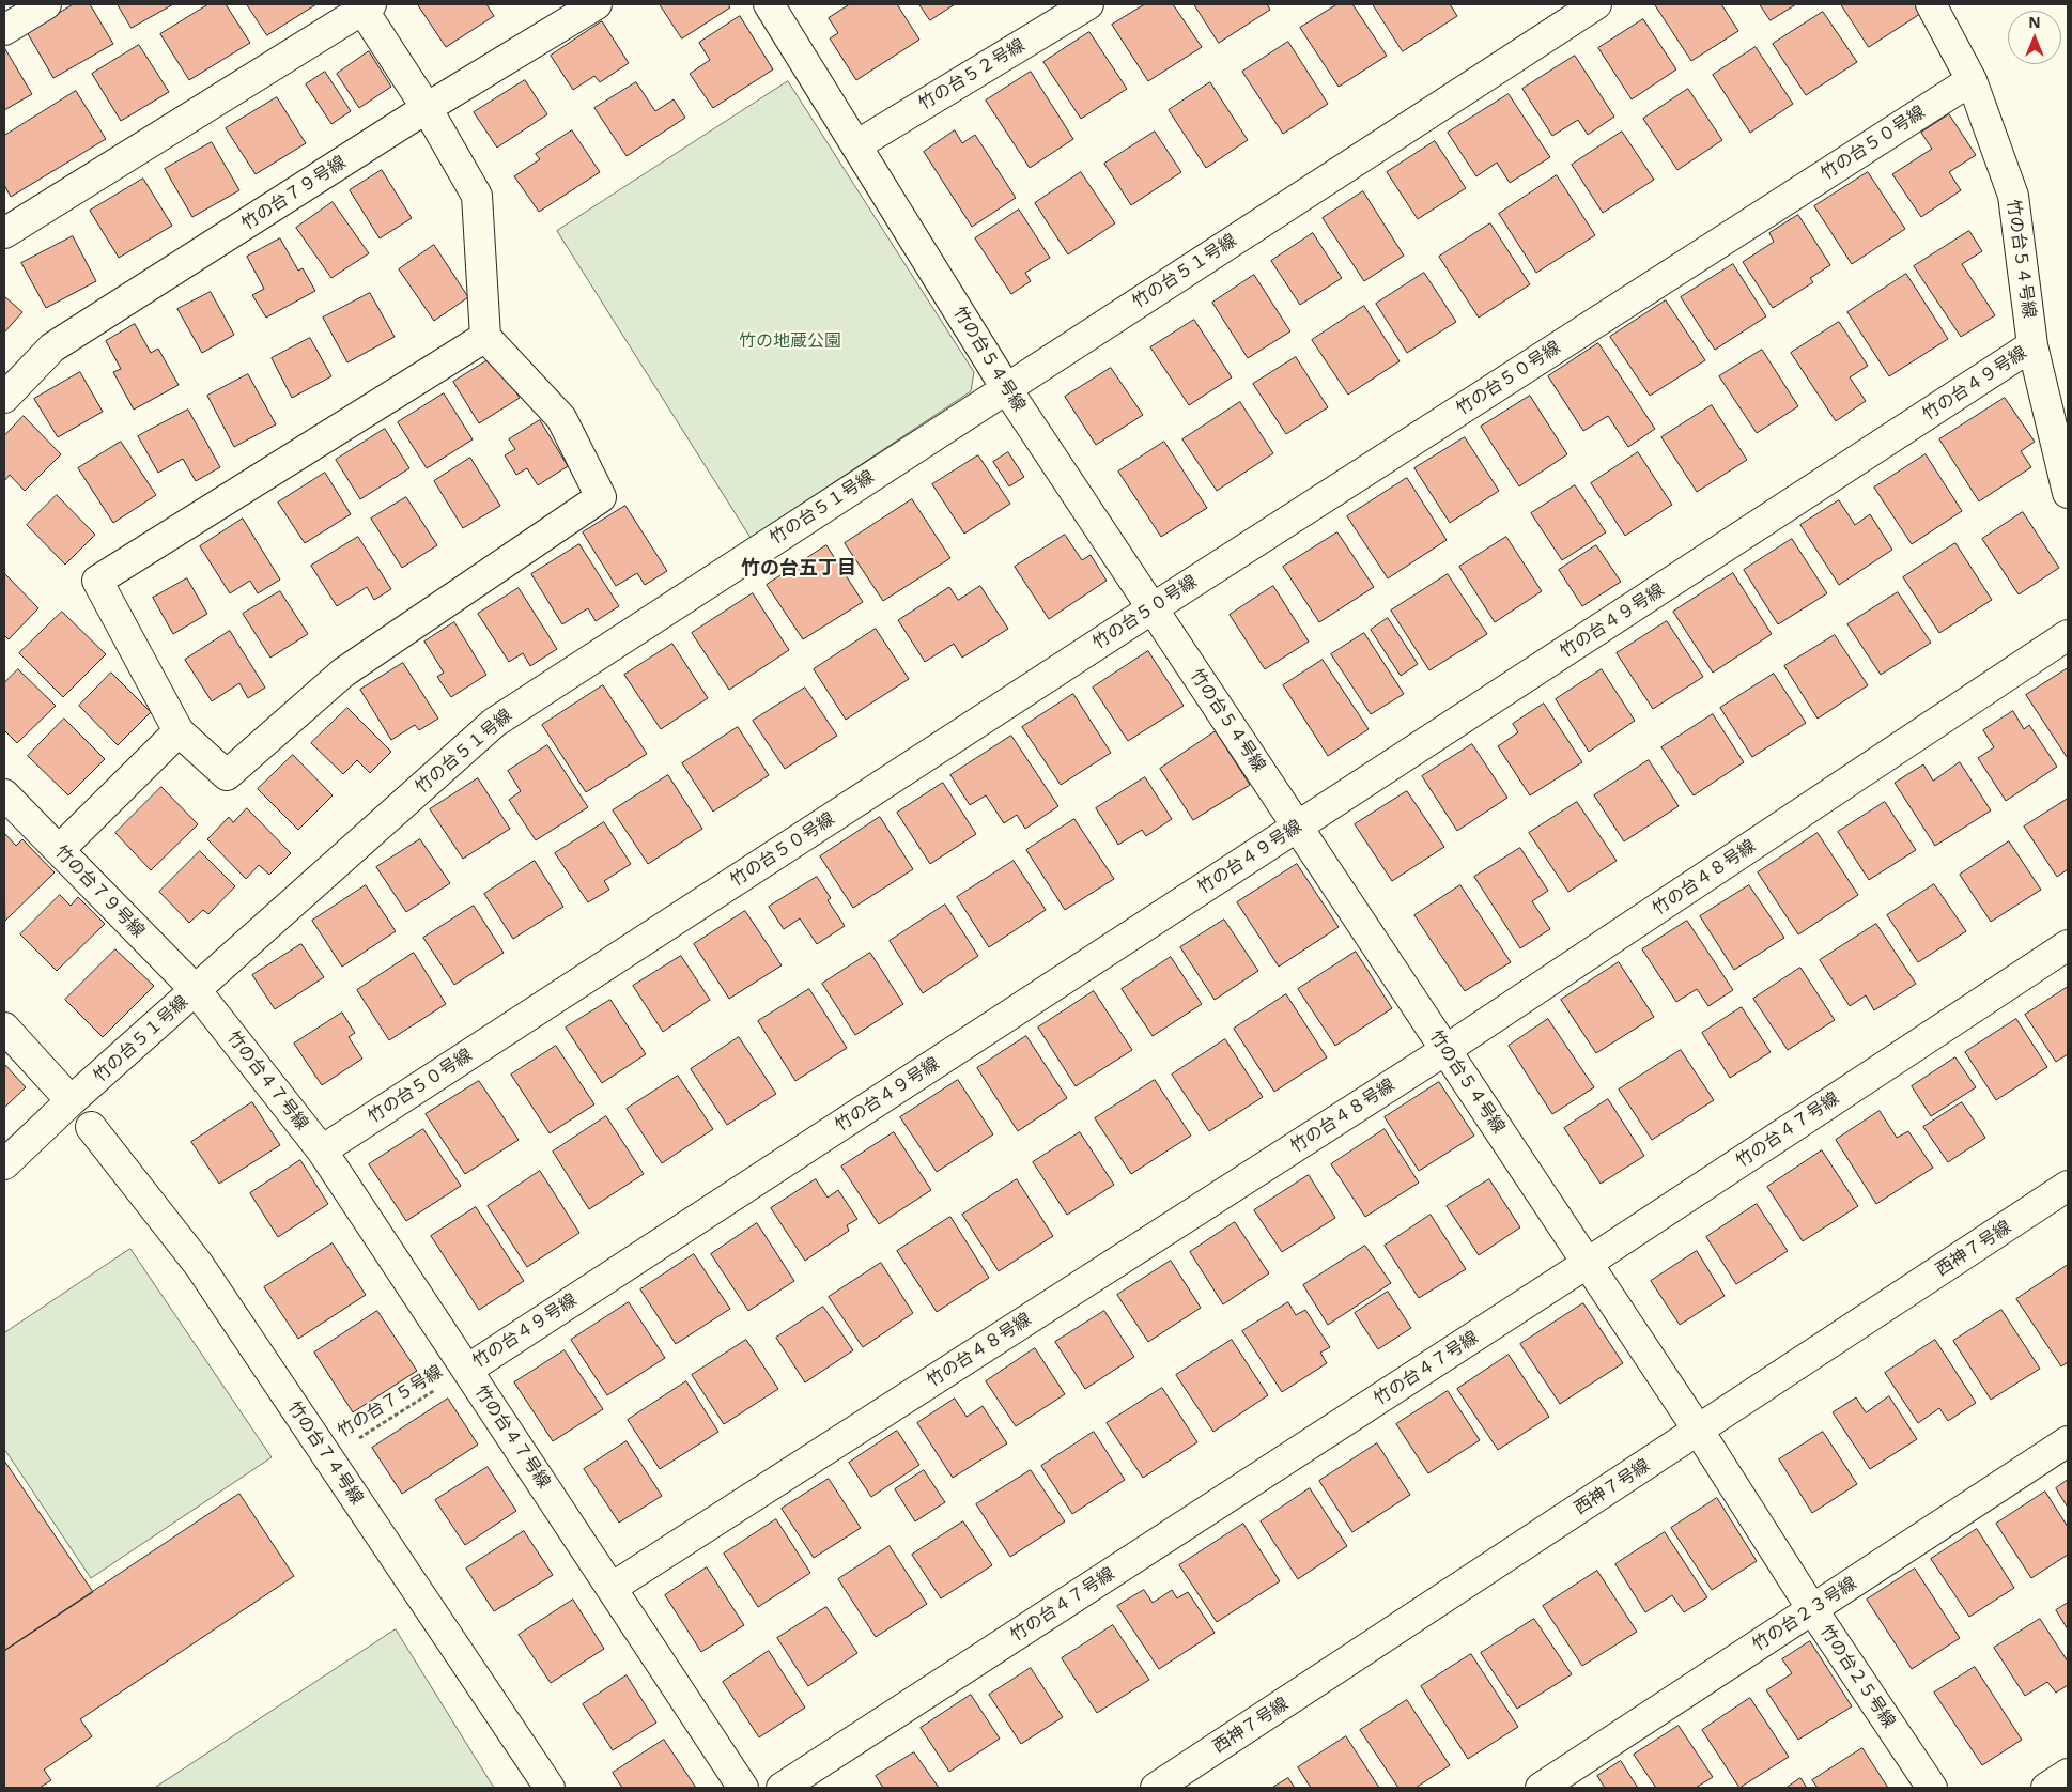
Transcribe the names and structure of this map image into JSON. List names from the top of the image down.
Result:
{
  "streets": {
    "street": [
      "竹の台５２号線",
      "竹の台５０号線",
      "竹の台７９号線",
      "竹の台５４号線",
      "竹の台５１号線",
      "竹の台４９号線",
      "竹の台４８号線",
      "竹の台４７号線",
      "西神７号線",
      "竹の台７４号線",
      "竹の台２３号線",
      "竹の台２５号線"
    ],
    "path": ["竹の台７５号線"]
  },
  "crossings": [
    ["竹の台５２号線", "竹の台５４号線"],
    ["竹の台５０号線", "竹の台５４号線"],
    ["竹の台５０号線", "竹の台４７号線"],
    ["竹の台７９号線", "竹の台５１号線"],
    ["竹の台７９号線", "竹の台４７号線"],
    ["竹の台５４号線", "竹の台５１号線"],
    ["竹の台５４号線", "竹の台４９号線"],
    ["竹の台５４号線", "竹の台４８号線"],
    ["竹の台５４号線", "竹の台４７号線"],
    ["竹の台５４号線", "西神７号線"],
    ["竹の台５４号線", "竹の台２５号線"],
    ["竹の台５１号線", "竹の台４７号線"],
    ["竹の台４９号線", "竹の台４７号線"],
    ["竹の台４９号線", "竹の台７５号線"],
    ["竹の台４８号線", "竹の台４７号線"],
    ["竹の台４７号線", "竹の台７５号線"],
    ["西神７号線", "竹の台２５号線"],
    ["竹の台７５号線", "竹の台７４号線"],
    ["竹の台２３号線", "竹の台２５号線"]
  ],
  "districts": ["竹の台五丁目"],
  "parks": ["竹の地蔵公園"],
  "north": "top"
}
